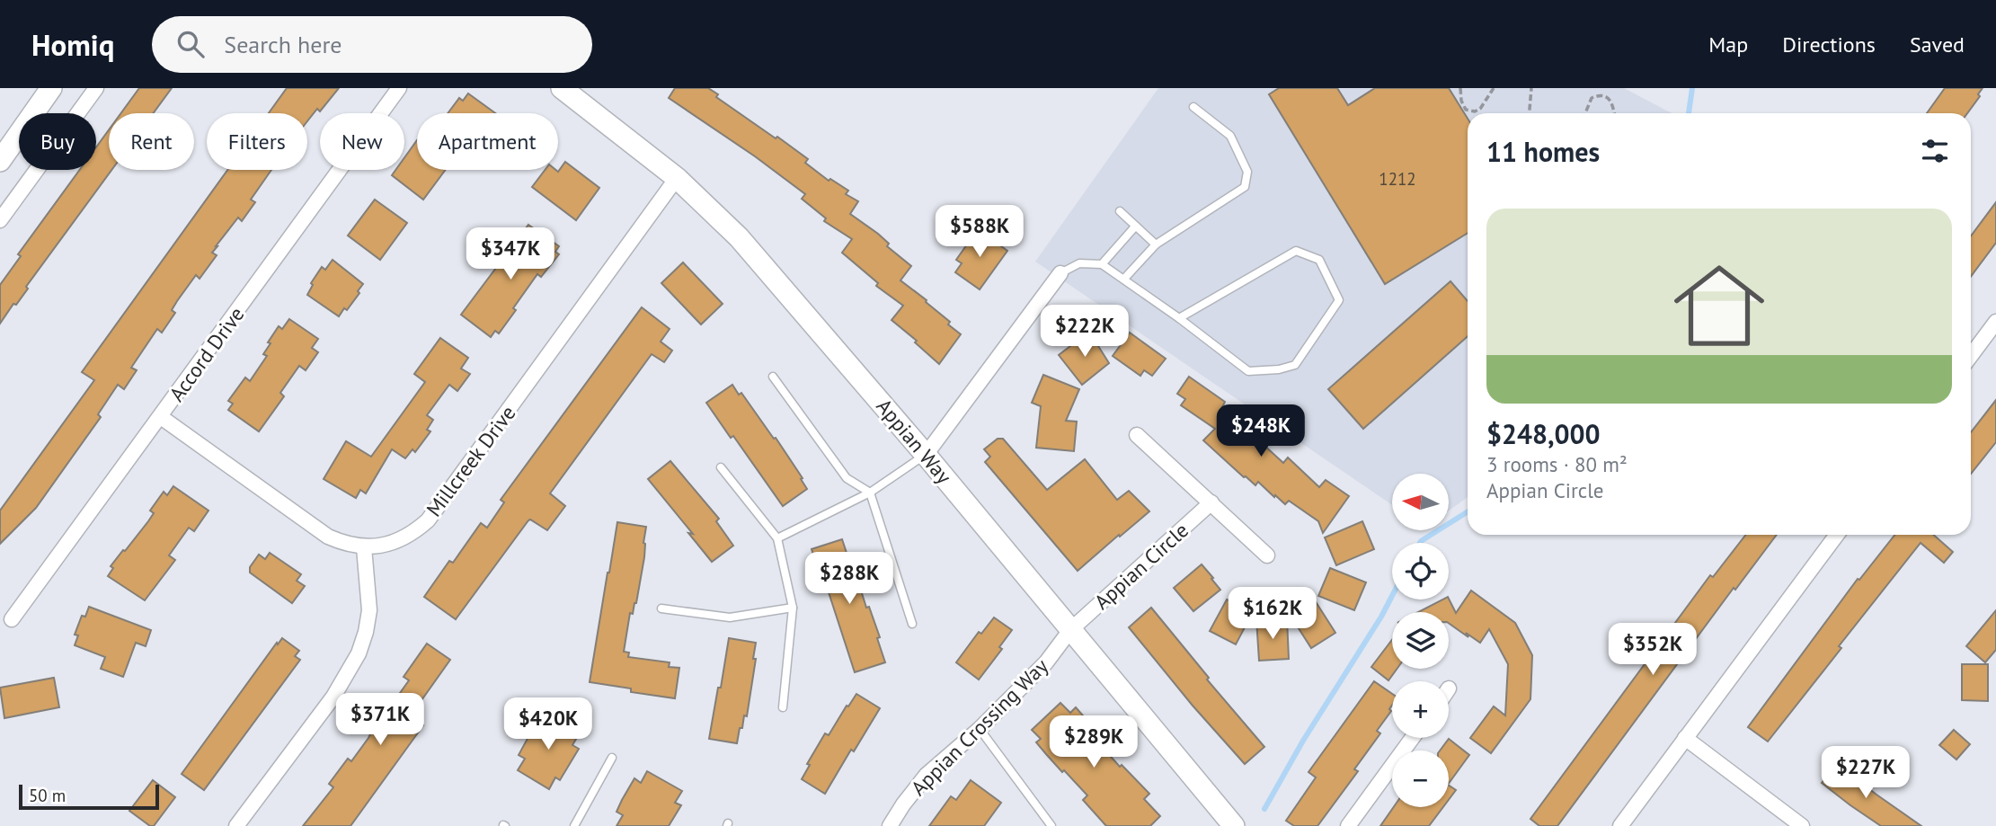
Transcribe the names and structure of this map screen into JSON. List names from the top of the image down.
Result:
{
  "streets": {
    "street": [
      "Accord Drive",
      "Appian Way",
      "Millcreek Drive",
      "Appian Circle",
      "Appian Crossing Way"
    ]
  },
  "crossings": [
    ["Accord Drive", "Millcreek Drive"],
    ["Appian Way", "Millcreek Drive"],
    ["Appian Way", "Appian Circle"],
    ["Appian Way", "Appian Crossing Way"],
    ["Appian Circle", "Appian Crossing Way"]
  ],
  "house_numbers": ["1212"],
  "scale_bar": "50 m",
  "north": "left",
  "page": {
    "header": "Homiq",
    "search": "Search here",
    "nav": ["Map", "Directions", "Saved"],
    "chip": [
      "Buy",
      "Rent",
      "Filters",
      "New",
      "Apartment"
    ],
    "heading": "11 homes",
    "list": [
      {
        "name": "$248,000",
        "note": "3 rooms · 80 m² · Appian Circle"
      }
    ],
    "price": [
      "$588K",
      "$347K",
      "$222K",
      "$248K",
      "$288K",
      "$162K",
      "$352K",
      "$371K",
      "$420K",
      "$289K",
      "$227K"
    ],
    "map_buttons": ["+", "−"],
    "scale": "50 m"
  }
}
